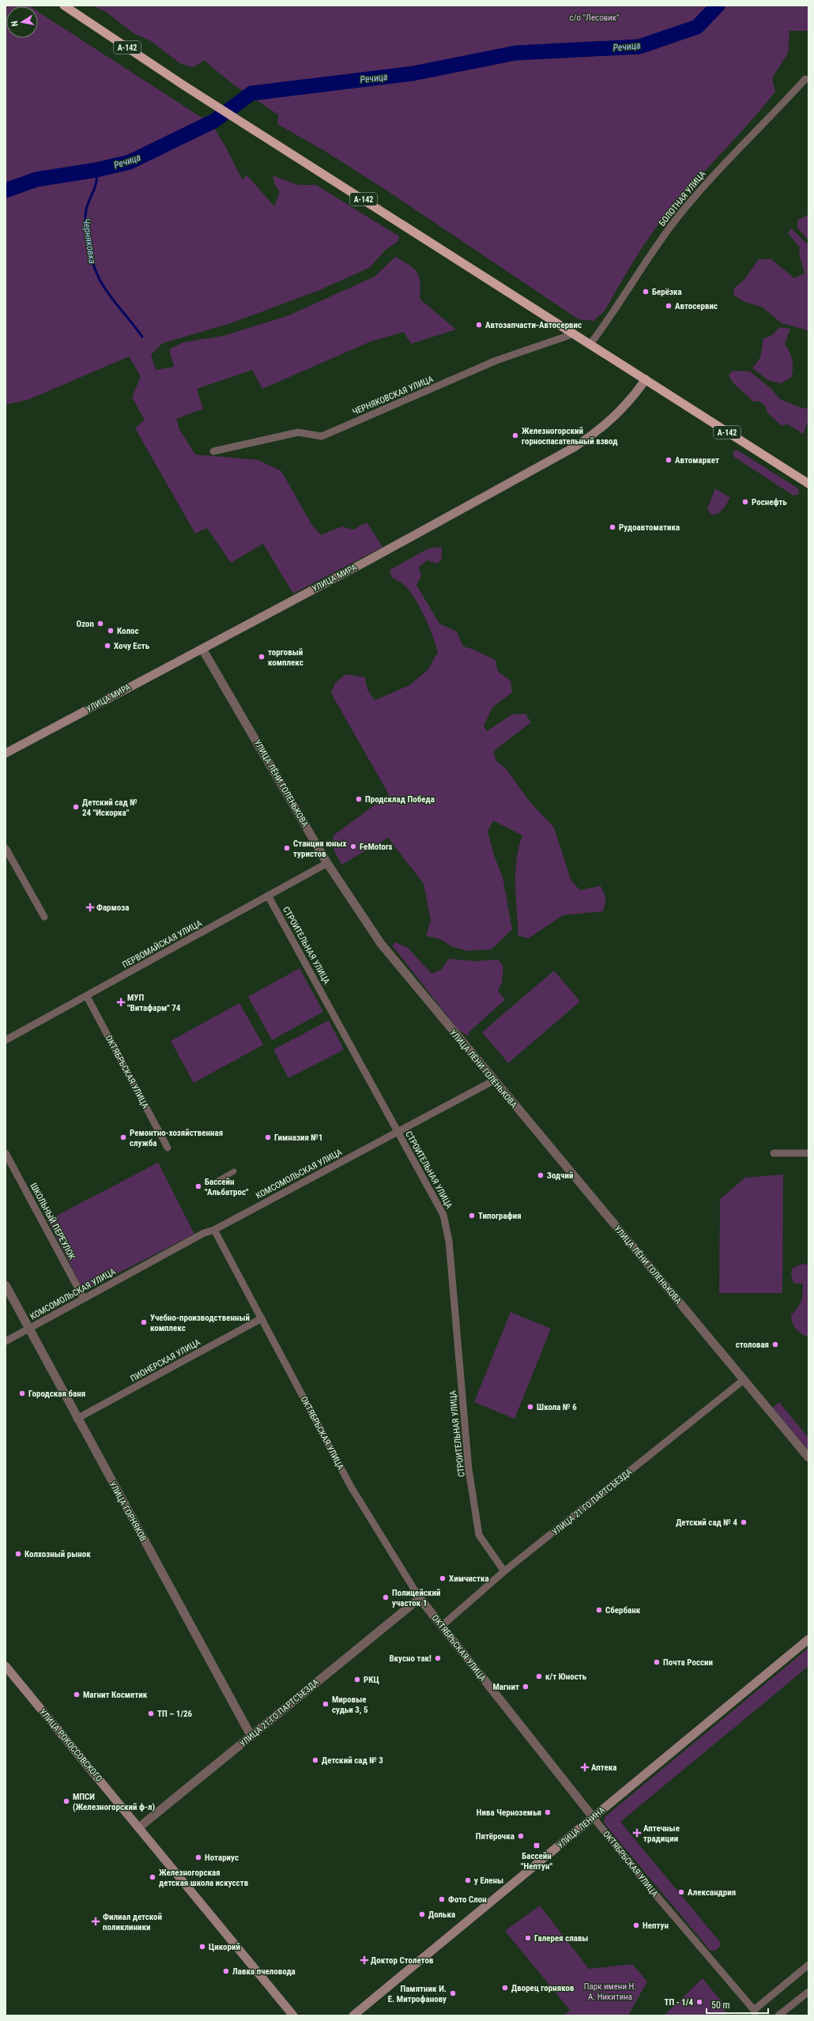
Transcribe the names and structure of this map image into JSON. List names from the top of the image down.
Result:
{
  "streets": {
    "highway": ["А-142"],
    "main road": ["УЛИЦА МИРА", "УЛИЦА РОКОССОВСКОГО", "УЛИЦА ЛЕНИНА"],
    "street": [
      "БОЛОТНАЯ УЛИЦА",
      "ЧЕРНЯКОВСКАЯ УЛИЦА",
      "УЛИЦА ЛЁНИ ГОЛЕНЬКОВА",
      "ПЕРВОМАЙСКАЯ УЛИЦА",
      "СТРОИТЕЛЬНАЯ УЛИЦА",
      "ОКТЯБРЬСКАЯ УЛИЦА",
      "КОМСОМОЛЬСКАЯ УЛИЦА",
      "ШКОЛЬНЫЙ ПЕРЕУЛОК",
      "ПИОНЕРСКАЯ УЛИЦА",
      "УЛИЦА 21-ГО ПАРТСЪЕЗДА",
      "УЛИЦА ГОРНЯКОВ"
    ]
  },
  "crossings": [
    ["А-142", "БОЛОТНАЯ УЛИЦА"],
    ["А-142", "ЧЕРНЯКОВСКАЯ УЛИЦА"],
    ["А-142", "УЛИЦА МИРА"],
    ["УЛИЦА МИРА", "УЛИЦА ЛЁНИ ГОЛЕНЬКОВА"],
    ["УЛИЦА ЛЁНИ ГОЛЕНЬКОВА", "ПЕРВОМАЙСКАЯ УЛИЦА"],
    ["УЛИЦА ЛЁНИ ГОЛЕНЬКОВА", "КОМСОМОЛЬСКАЯ УЛИЦА"],
    ["УЛИЦА ЛЁНИ ГОЛЕНЬКОВА", "УЛИЦА 21-ГО ПАРТСЪЕЗДА"],
    ["ПЕРВОМАЙСКАЯ УЛИЦА", "СТРОИТЕЛЬНАЯ УЛИЦА"],
    ["ПЕРВОМАЙСКАЯ УЛИЦА", "ОКТЯБРЬСКАЯ УЛИЦА"],
    ["СТРОИТЕЛЬНАЯ УЛИЦА", "КОМСОМОЛЬСКАЯ УЛИЦА"],
    ["СТРОИТЕЛЬНАЯ УЛИЦА", "УЛИЦА 21-ГО ПАРТСЪЕЗДА"],
    ["ОКТЯБРЬСКАЯ УЛИЦА", "КОМСОМОЛЬСКАЯ УЛИЦА"],
    ["ОКТЯБРЬСКАЯ УЛИЦА", "ПИОНЕРСКАЯ УЛИЦА"],
    ["ОКТЯБРЬСКАЯ УЛИЦА", "УЛИЦА 21-ГО ПАРТСЪЕЗДА"],
    ["ОКТЯБРЬСКАЯ УЛИЦА", "УЛИЦА ЛЕНИНА"],
    ["КОМСОМОЛЬСКАЯ УЛИЦА", "ШКОЛЬНЫЙ ПЕРЕУЛОК"],
    ["КОМСОМОЛЬСКАЯ УЛИЦА", "УЛИЦА ГОРНЯКОВ"],
    ["ПИОНЕРСКАЯ УЛИЦА", "УЛИЦА ГОРНЯКОВ"],
    ["УЛИЦА 21-ГО ПАРТСЪЕЗДА", "УЛИЦА ГОРНЯКОВ"],
    ["УЛИЦА 21-ГО ПАРТСЪЕЗДА", "УЛИЦА РОКОССОВСКОГО"]
  ],
  "water": ["Речица", "Черняковка"],
  "parks": ["с/о \"Лесовик\"", "Парк имени Н. А. Никитина"],
  "places": {
    "other": [
      "Берёзка",
      "Автосервис",
      "Автозапчасти-Автосервис",
      "Железногорский горноспасательный взвод",
      "Автомаркет",
      "Роснефть",
      "Рудоавтоматика",
      "Ozon",
      "Колос",
      "Хочу Есть",
      "торговый комплекс",
      "Продсклад Победа",
      "Детский сад № 24 \"Искорка\"",
      "FeMotors",
      "Станция юных туристов",
      "Ремонтно-хозяйственная служба",
      "Гимназия №1",
      "Зодчий",
      "Бассейн \"Альбатрос\"",
      "Типография",
      "Учебно-производственный комплекс",
      "столовая",
      "Городская баня",
      "Школа № 6",
      "Детский сад № 4",
      "Колхозный рынок",
      "Химчистка",
      "Полицейский участок 1",
      "Сбербанк",
      "Вкусно так!",
      "Почта России",
      "к/т Юность",
      "РКЦ",
      "Магнит",
      "Магнит Косметик",
      "Мировые судьи 3, 5",
      "ТП – 1/26",
      "Детский сад № 3",
      "МПСИ (Железногорский ф-л)",
      "Нива Черноземья",
      "Пятёрочка",
      "Нотариус",
      "Железногорская детская школа искусств",
      "у Елены",
      "Александрия",
      "Фото Слон",
      "Долька",
      "Нептун",
      "Галерея славы",
      "Цикорий",
      "Лавка пчеловода",
      "Дворец горняков",
      "Памятник И. Е. Митрофанову",
      "ТП - 1/4"
    ],
    "health": [
      "Фармоза",
      "МУП \"Витафарм\" 74",
      "Аптека",
      "Аптечные традиции",
      "Филиал детской поликлиники",
      "Доктор Столетов"
    ],
    "transit": ["Бассейн \"Нептун\""]
  },
  "scale_bar": "50 m",
  "north": "left"
}
